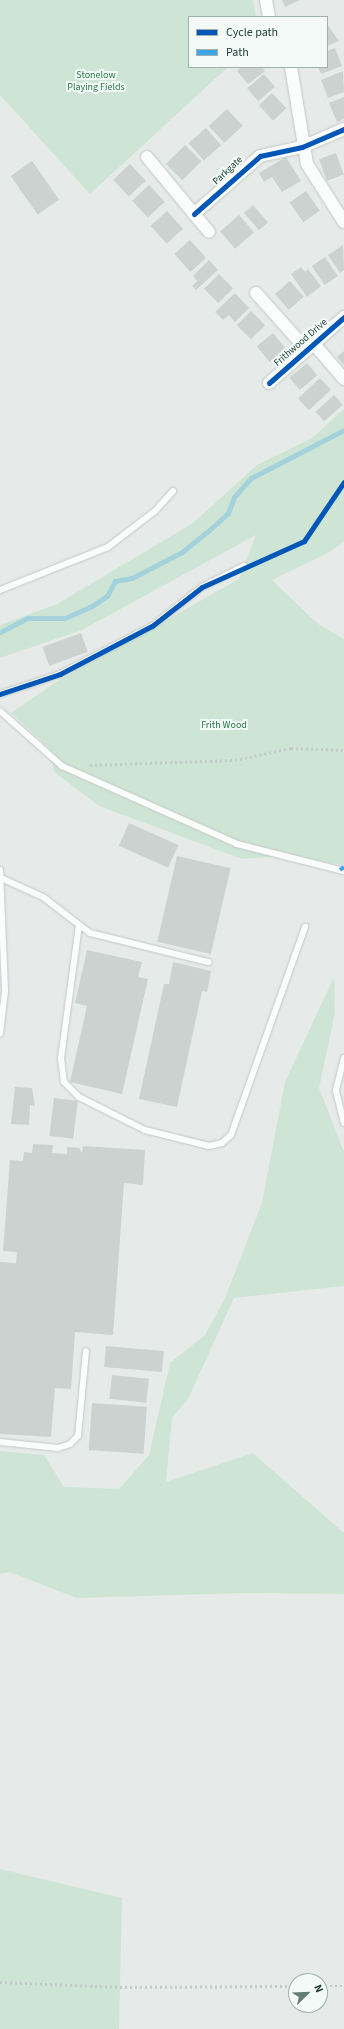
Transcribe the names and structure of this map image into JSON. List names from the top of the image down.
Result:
{
  "streets": {
    "street": ["Parkgate", "Frithwood Drive"]
  },
  "parks": ["Stonelow Playing Fields", "Frith Wood"],
  "legend": ["Cycle path", "Path"],
  "north": "top right"
}
